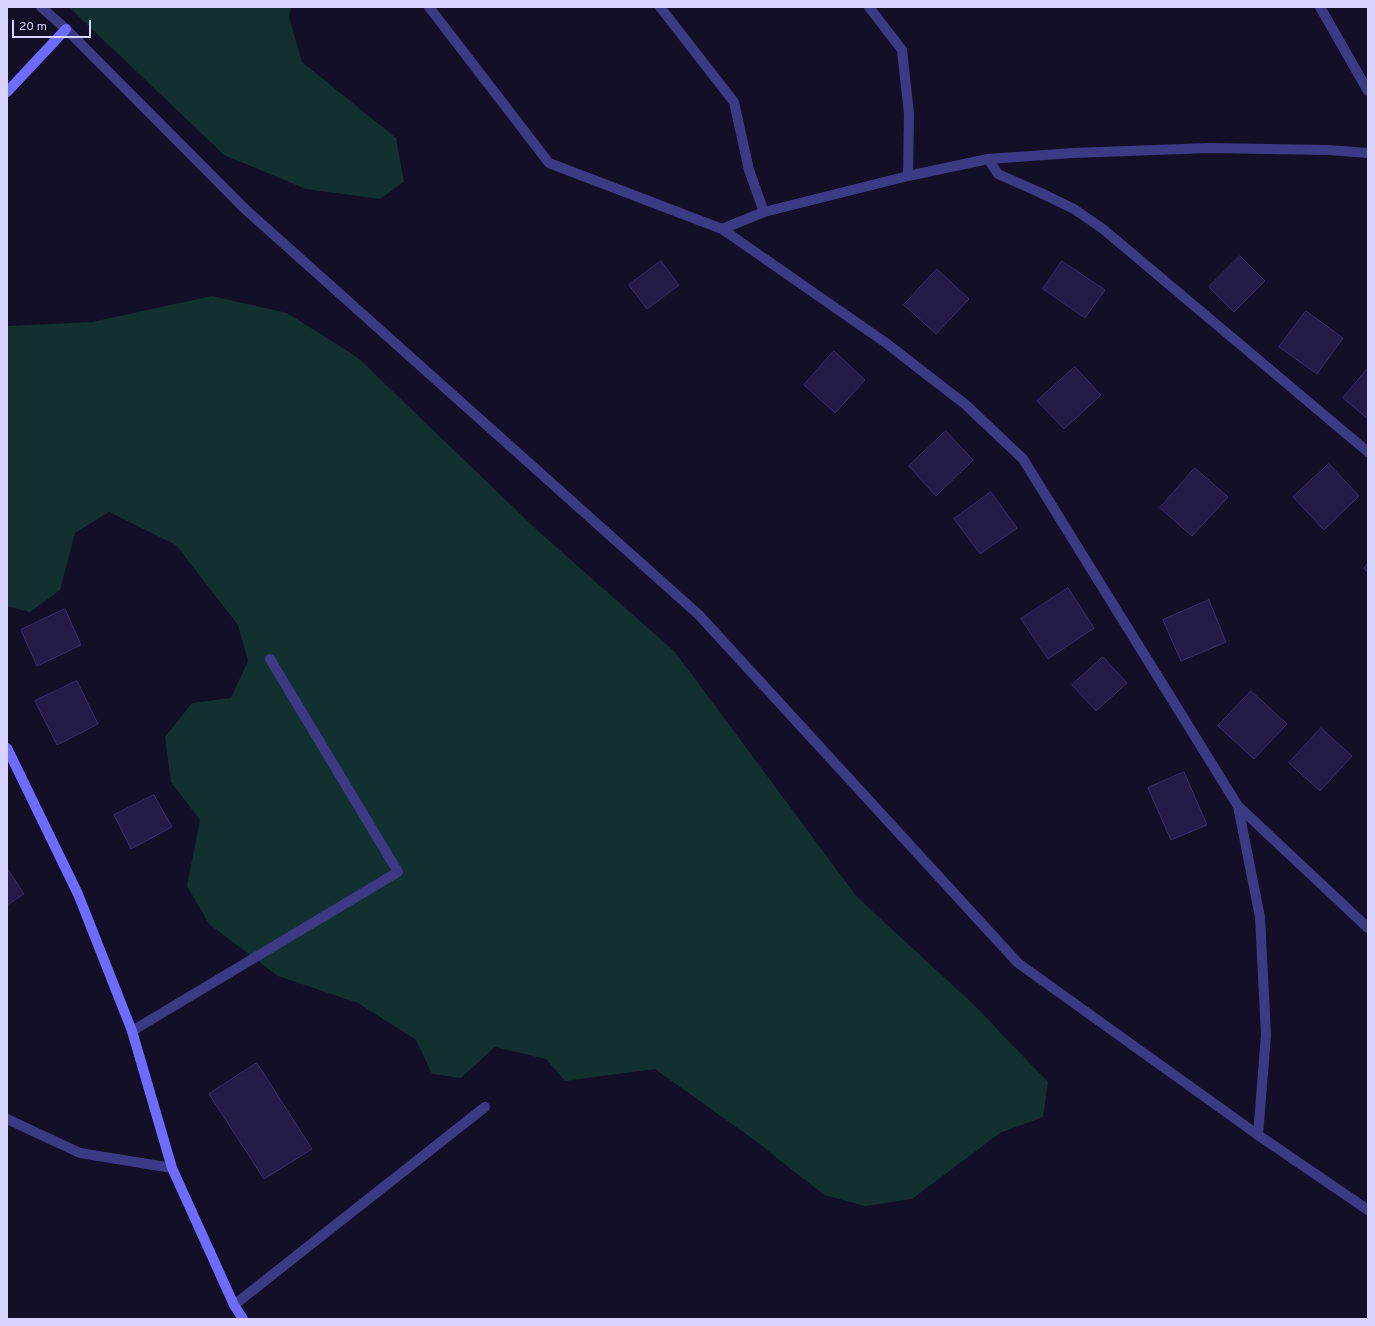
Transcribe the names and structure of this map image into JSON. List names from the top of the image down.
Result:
{
  "scale_bar": "20 m"
}
